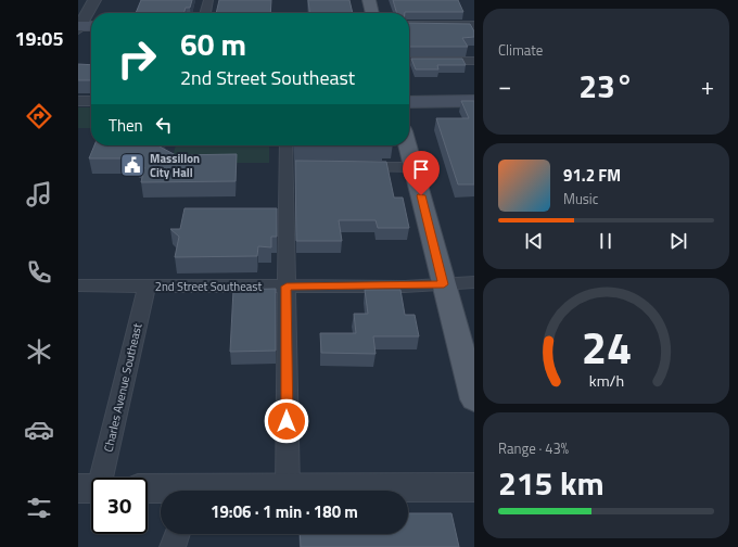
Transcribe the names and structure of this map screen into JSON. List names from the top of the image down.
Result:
{
  "streets": {
    "street": ["2nd Street Southeast", "Charles Avenue Southeast"]
  },
  "crossings": [
    ["2nd Street Southeast", "Charles Avenue Southeast"]
  ],
  "places": {
    "public building": ["Massillon City Hall"]
  },
  "page": {
    "tabs": "19:05",
    "tile": [
      "Climate",
      ["Range · 43%", "215 km"]
    ],
    "turn": ["60 m", "2nd Street Southeast"],
    "heat": ["−", "23°", "+"],
    "then": "Then",
    "song": ["91.2 FM", "Music"],
    "limit": "30",
    "trip": "19:06 · 1 min · 180 m",
    "gauge": ["24", "km/h"]
  }
}
